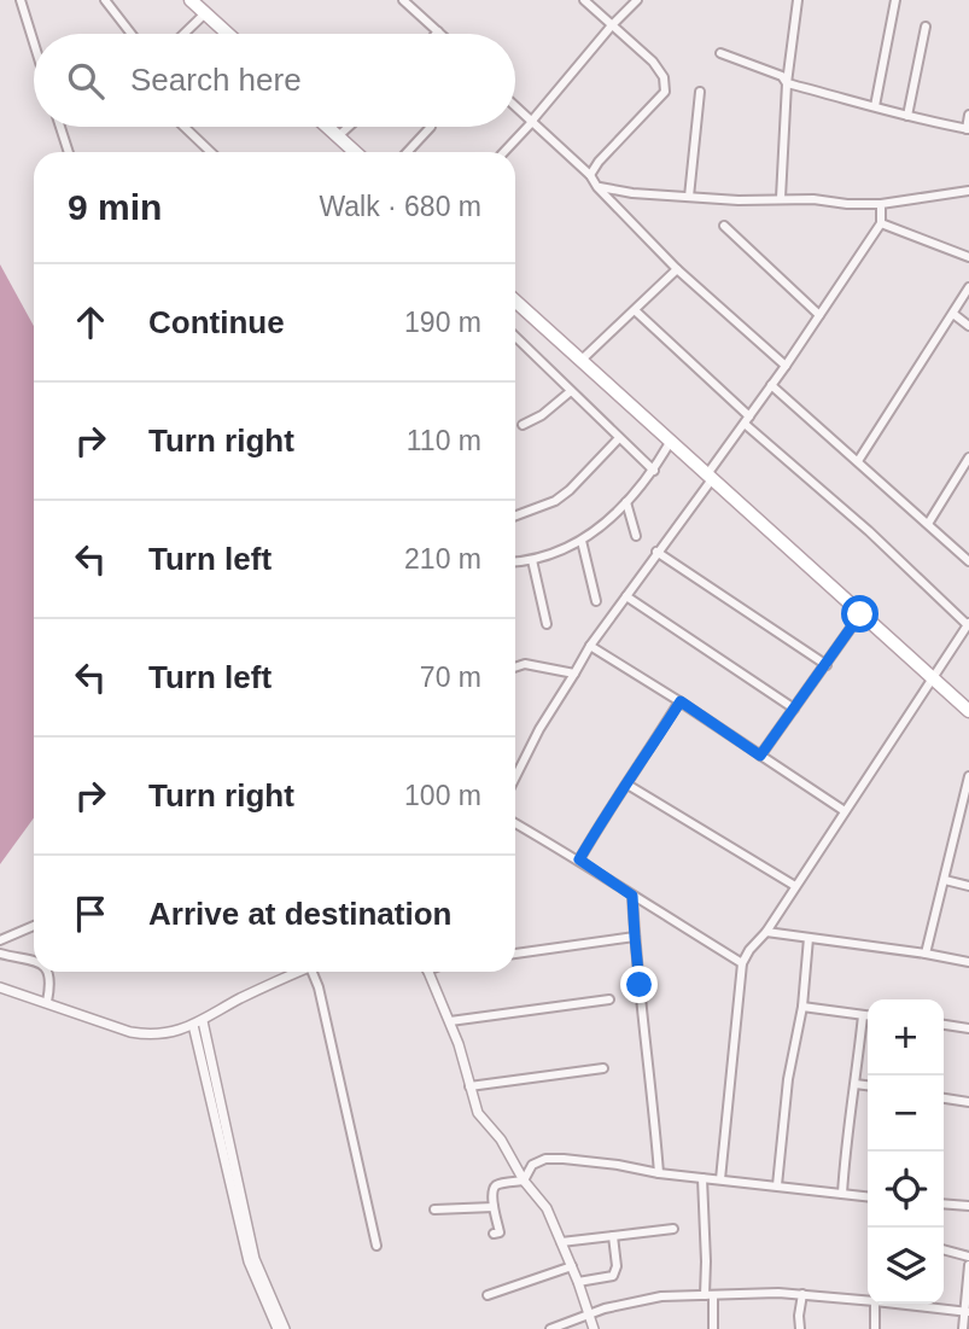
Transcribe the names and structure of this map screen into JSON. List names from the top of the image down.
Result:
{
  "page": {
    "search": "Search here",
    "heading": ["9 min", "Walk · 680 m"],
    "list": [
      ["Continue", "190 m"],
      ["Turn right", "110 m"],
      ["Turn left", "210 m"],
      ["Turn left", "70 m"],
      ["Turn right", "100 m"],
      "Arrive at destination"
    ],
    "map_buttons": ["+", "−"]
  }
}
